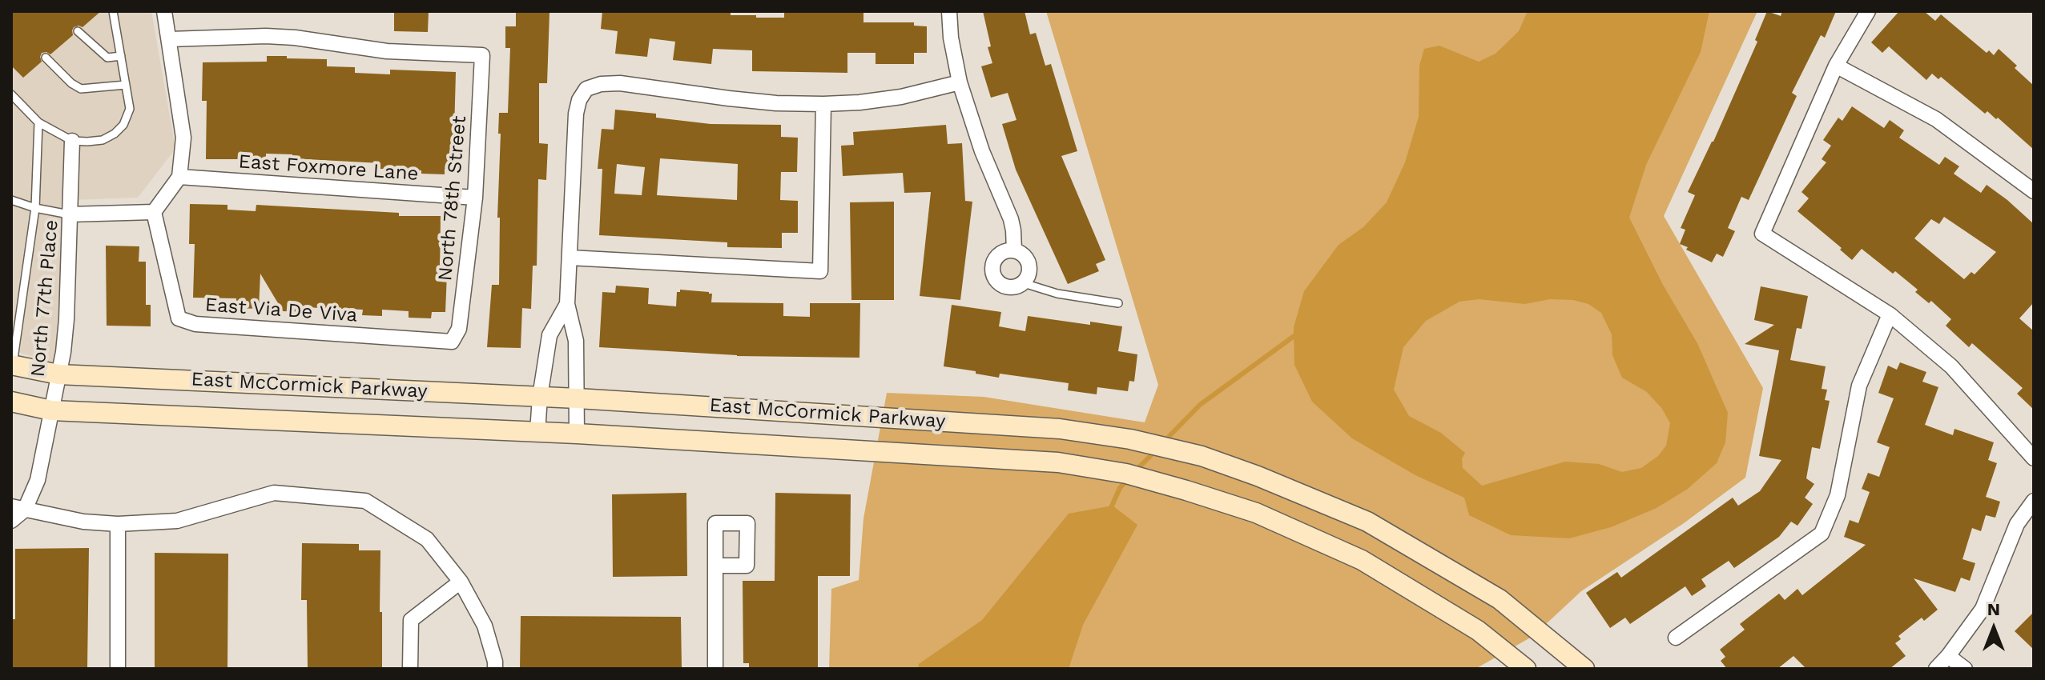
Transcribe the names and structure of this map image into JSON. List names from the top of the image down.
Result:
{
  "streets": {
    "main road": ["East McCormick Parkway"],
    "street": [
      "East Foxmore Lane",
      "North 78th Street",
      "North 77th Place",
      "East Via De Viva"
    ]
  },
  "crossings": [
    ["East Foxmore Lane", "North 78th Street"],
    ["North 78th Street", "East Via De Viva"],
    ["North 77th Place", "East Via De Viva"],
    ["North 77th Place", "East McCormick Parkway"]
  ],
  "north": "top"
}
